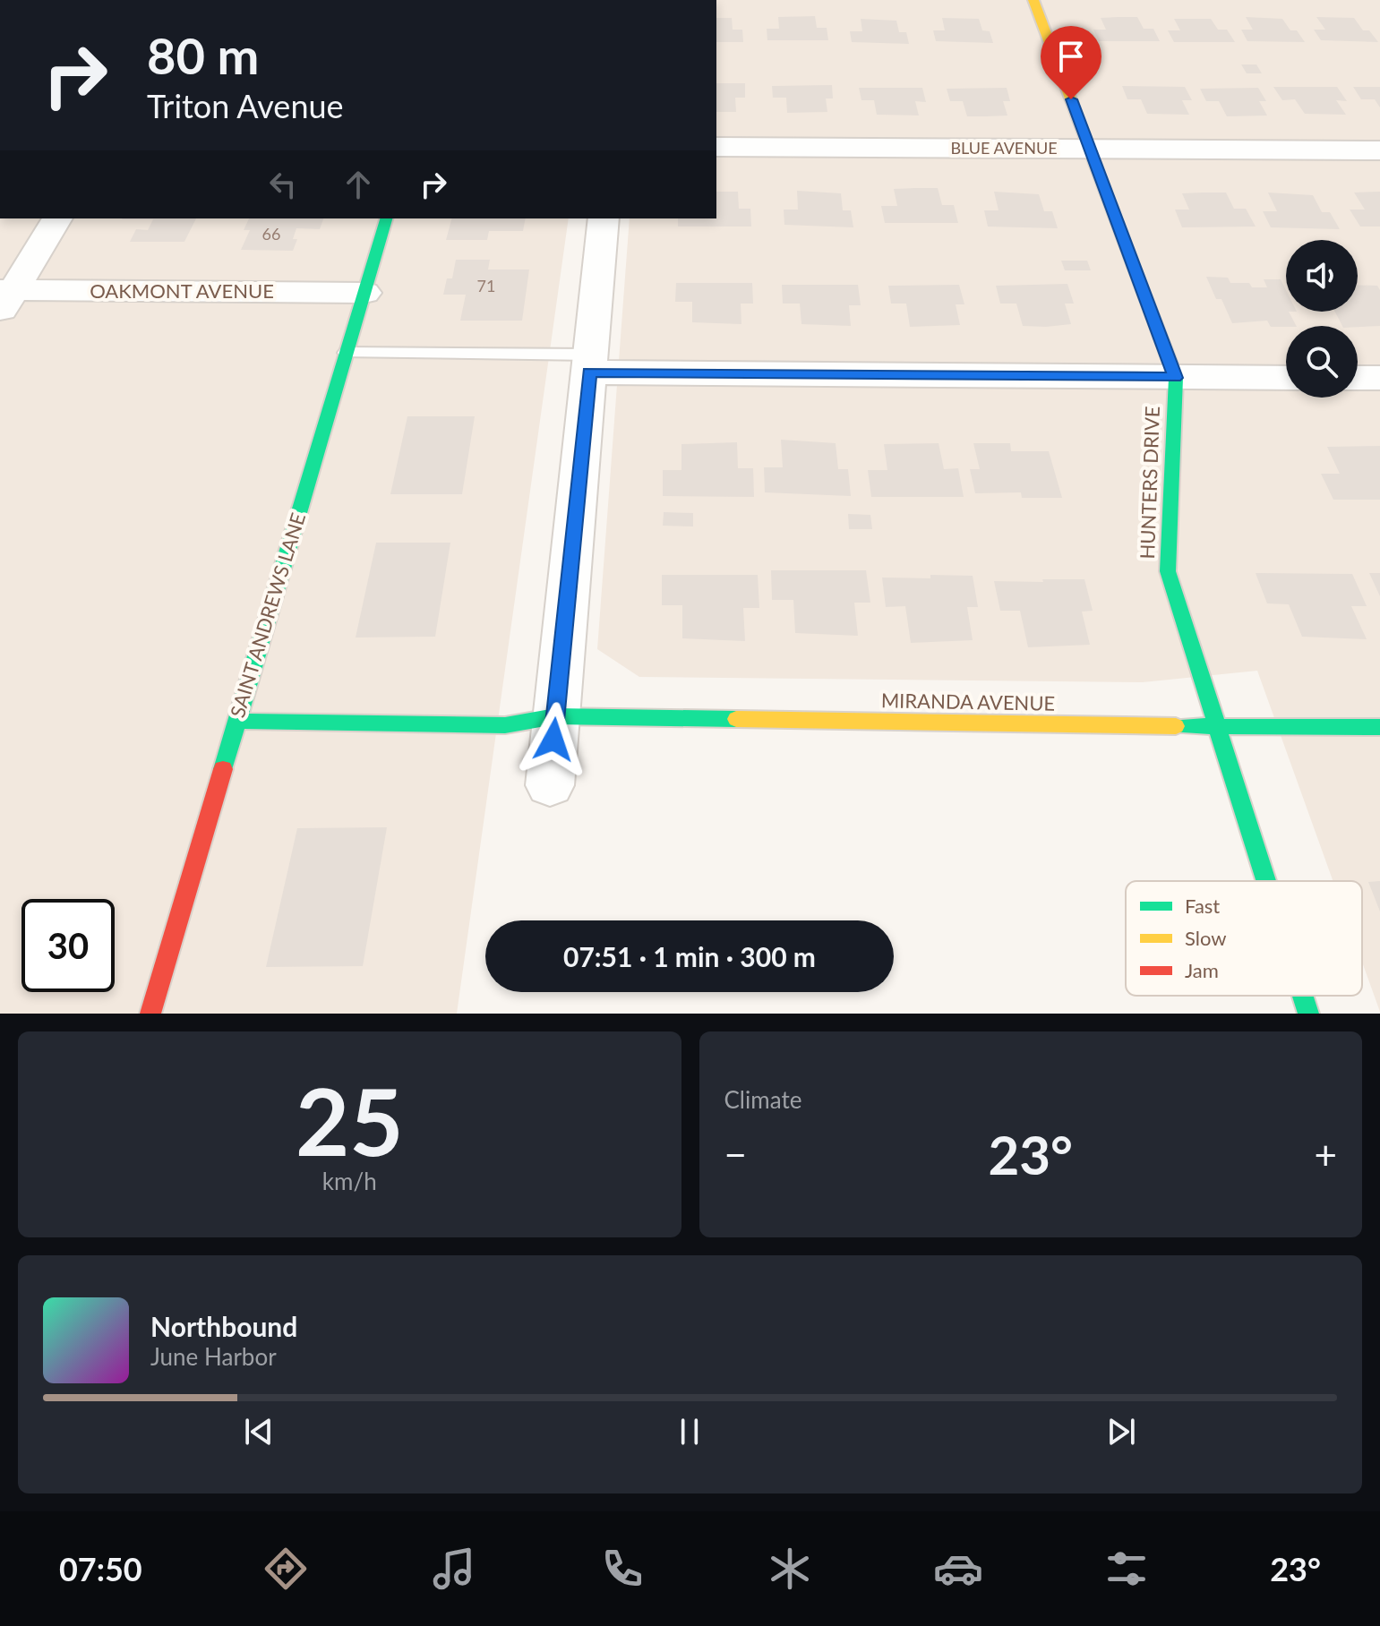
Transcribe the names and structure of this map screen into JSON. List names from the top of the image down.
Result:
{
  "streets": {
    "street": [
      "BLUE AVENUE",
      "OAKMONT AVENUE",
      "HUNTERS DRIVE",
      "SAINT ANDREWS LANE",
      "MIRANDA AVENUE"
    ]
  },
  "crossings": [
    ["BLUE AVENUE", "HUNTERS DRIVE"],
    ["OAKMONT AVENUE", "SAINT ANDREWS LANE"],
    ["HUNTERS DRIVE", "MIRANDA AVENUE"],
    ["SAINT ANDREWS LANE", "MIRANDA AVENUE"]
  ],
  "house_numbers": ["66", "71"],
  "legend": ["Fast", "Slow", "Jam"],
  "page": {
    "turn": ["80 m", "Triton Avenue"],
    "limit": "30",
    "trip": "07:51 · 1 min · 300 m",
    "tile": [
      ["25", "km/h"],
      "Climate"
    ],
    "heat": ["−", "23°", "+"],
    "song": ["Northbound", "June Harbor"],
    "tabs": ["07:50", "23°"]
  }
}
